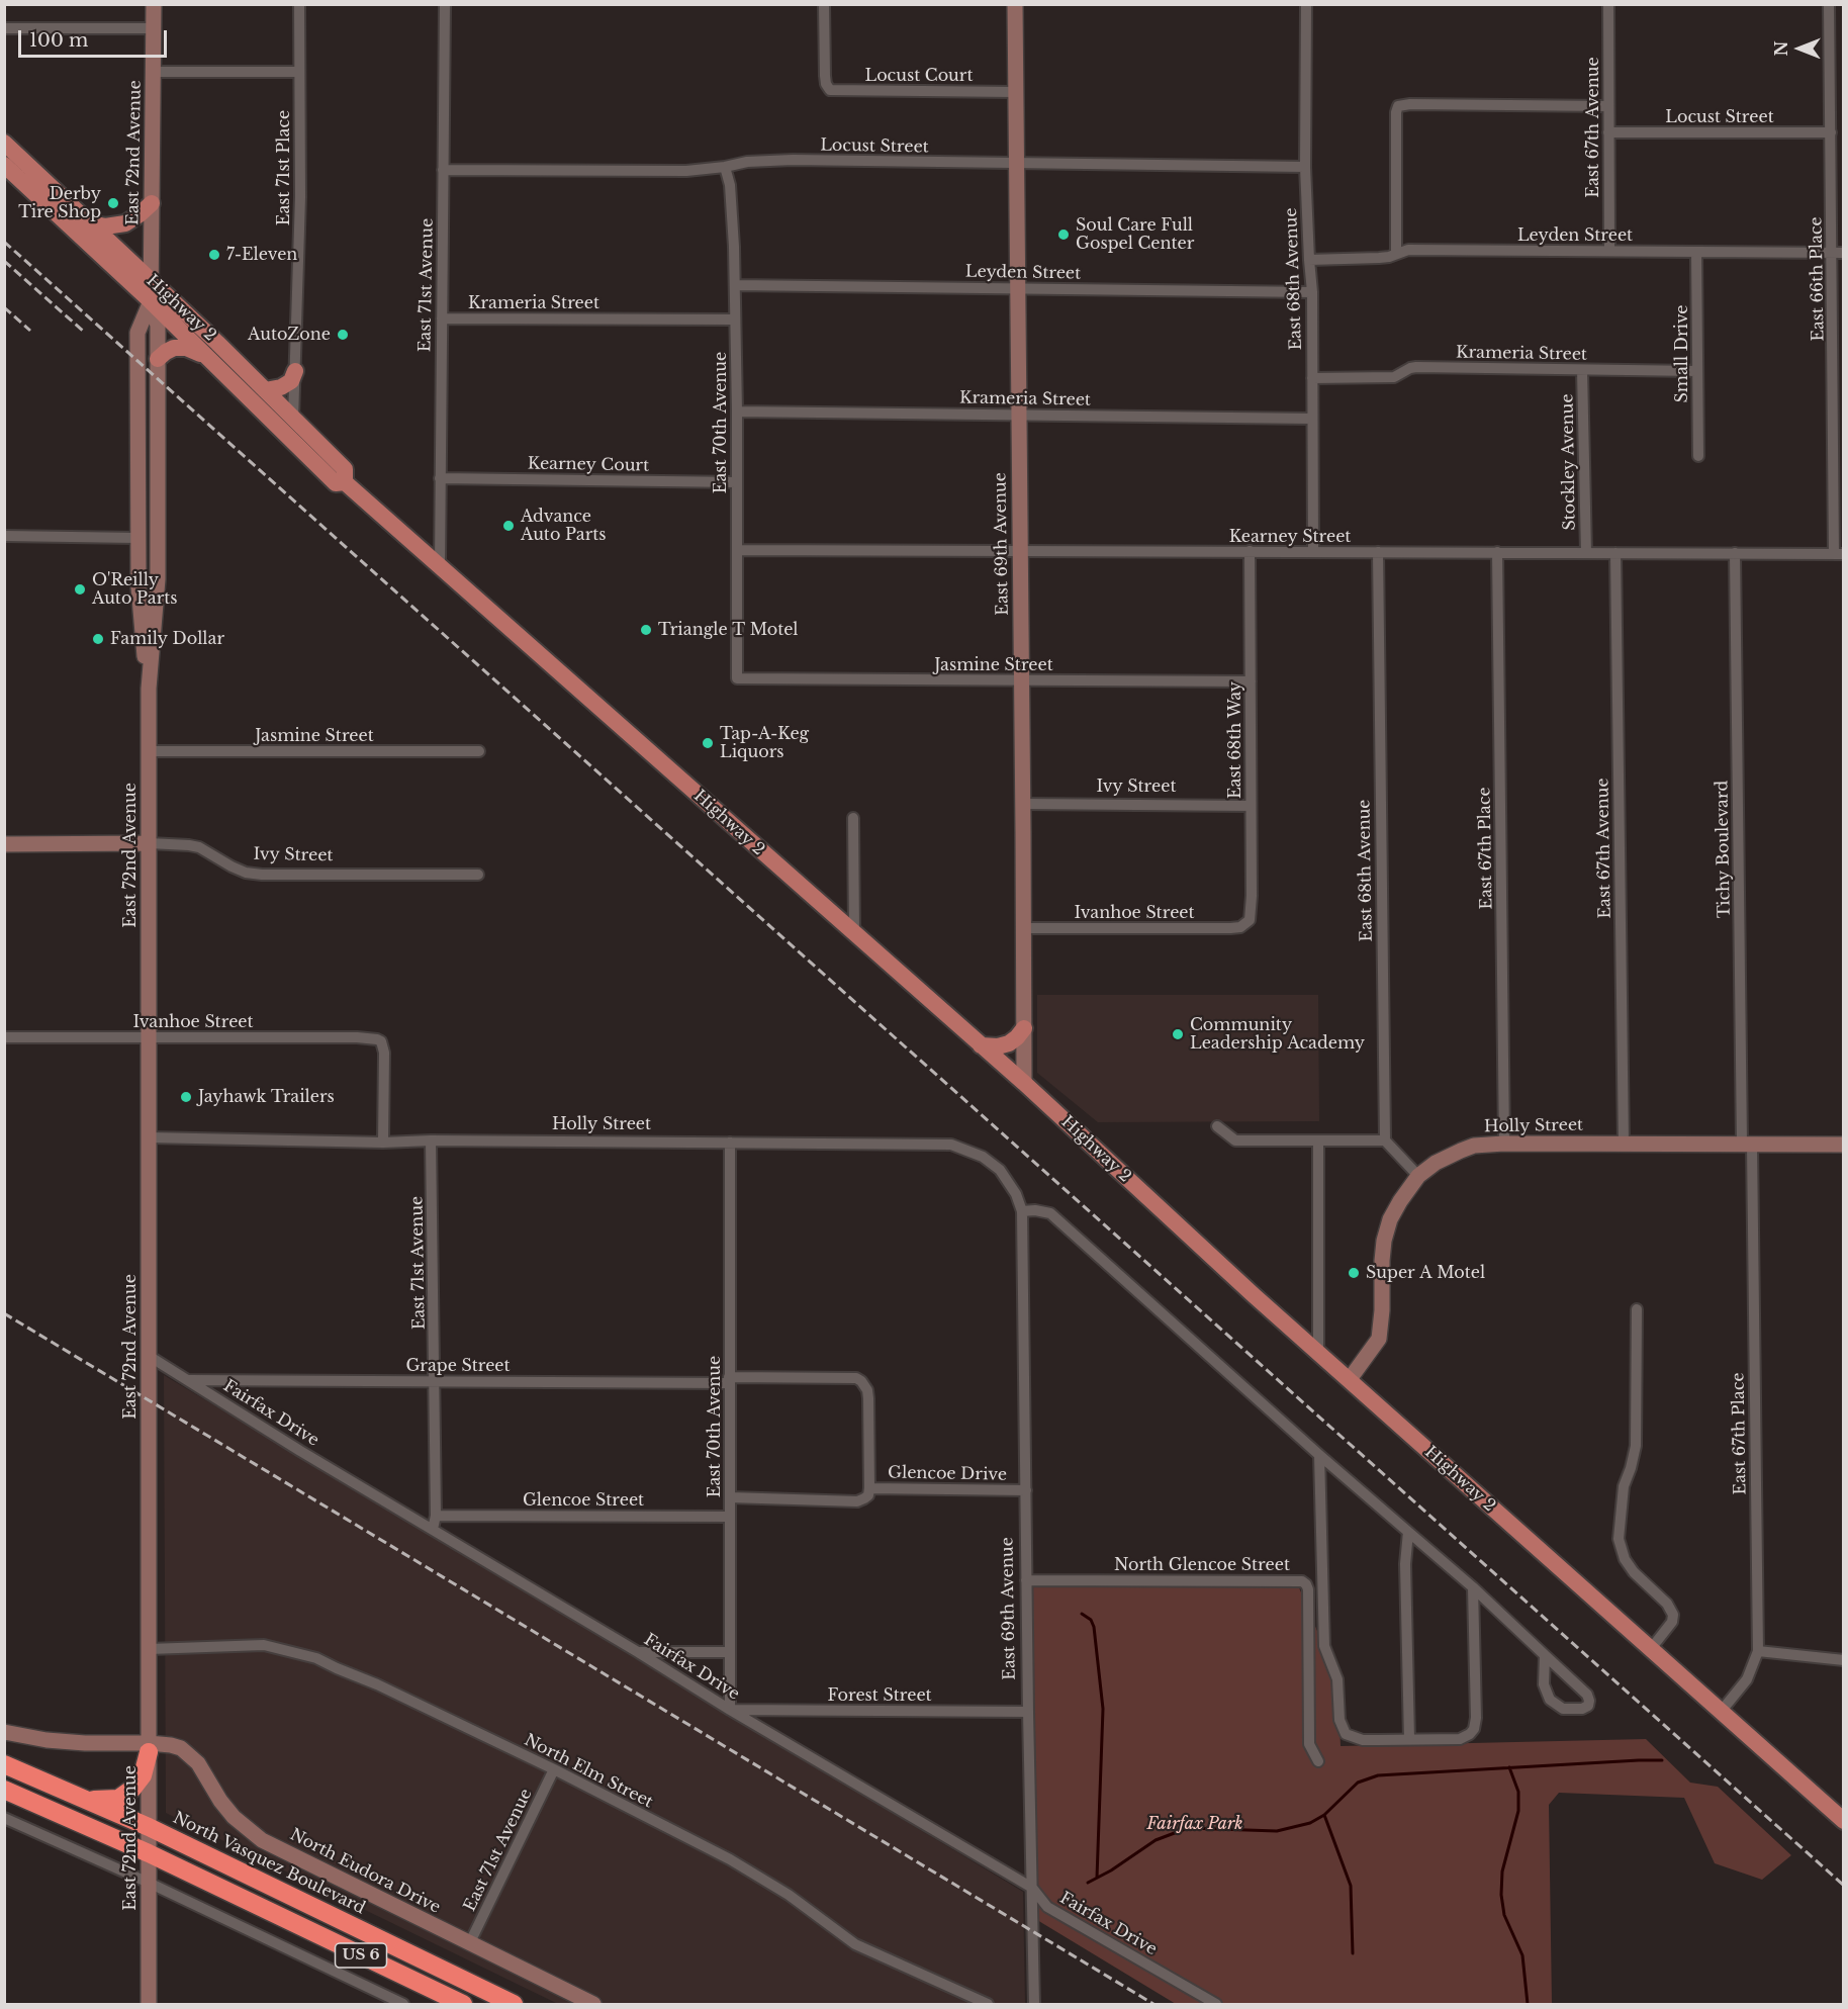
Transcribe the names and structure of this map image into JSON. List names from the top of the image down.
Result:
{
  "streets": {
    "highway": ["North Vasquez Boulevard", "US 6"],
    "main road": ["Highway 2"],
    "street": [
      "Locust Court",
      "Locust Street",
      "East 67th Avenue",
      "East 72nd Avenue",
      "East 71st Place",
      "Leyden Street",
      "East 68th Avenue",
      "East 66th Place",
      "East 71st Avenue",
      "Krameria Street",
      "Small Drive",
      "East 70th Avenue",
      "Stockley Avenue",
      "Kearney Court",
      "Kearney Street",
      "East 69th Avenue",
      "Jasmine Street",
      "East 68th Way",
      "Ivy Street",
      "East 67th Place",
      "Tichy Boulevard",
      "Ivanhoe Street",
      "Holly Street",
      "Grape Street",
      "Fairfax Drive",
      "Glencoe Drive",
      "Glencoe Street",
      "North Glencoe Street",
      "Forest Street",
      "North Elm Street",
      "North Eudora Drive"
    ]
  },
  "crossings": [
    ["Locust Court", "East 69th Avenue"],
    ["Locust Street", "East 67th Avenue"],
    ["Locust Street", "East 68th Avenue"],
    ["Locust Street", "East 66th Place"],
    ["Locust Street", "East 71st Avenue"],
    ["Locust Street", "East 70th Avenue"],
    ["Locust Street", "East 69th Avenue"],
    ["East 67th Avenue", "Leyden Street"],
    ["East 67th Avenue", "Kearney Street"],
    ["East 67th Avenue", "Holly Street"],
    ["East 72nd Avenue", "Highway 2"],
    ["East 72nd Avenue", "Jasmine Street"],
    ["East 72nd Avenue", "Ivy Street"],
    ["East 72nd Avenue", "Ivanhoe Street"],
    ["East 72nd Avenue", "Holly Street"],
    ["East 72nd Avenue", "Fairfax Drive"],
    ["East 72nd Avenue", "North Elm Street"],
    ["East 72nd Avenue", "North Vasquez Boulevard"],
    ["East 72nd Avenue", "North Eudora Drive"],
    ["East 72nd Avenue", "US 6"],
    ["East 71st Place", "Highway 2"],
    ["Leyden Street", "East 68th Avenue"],
    ["Leyden Street", "East 66th Place"],
    ["Leyden Street", "Small Drive"],
    ["Leyden Street", "East 70th Avenue"],
    ["Leyden Street", "East 69th Avenue"],
    ["East 68th Avenue", "Krameria Street"],
    ["East 68th Avenue", "Kearney Street"],
    ["East 66th Place", "Kearney Street"],
    ["East 71st Avenue", "Krameria Street"],
    ["East 71st Avenue", "Highway 2"],
    ["East 71st Avenue", "Kearney Court"],
    ["East 71st Avenue", "Holly Street"],
    ["East 71st Avenue", "Grape Street"],
    ["East 71st Avenue", "Fairfax Drive"],
    ["East 71st Avenue", "Glencoe Street"],
    ["East 71st Avenue", "North Elm Street"],
    ["East 71st Avenue", "North Eudora Drive"],
    ["Krameria Street", "Small Drive"],
    ["Krameria Street", "East 70th Avenue"],
    ["Krameria Street", "Stockley Avenue"],
    ["Krameria Street", "East 69th Avenue"],
    ["Highway 2", "East 69th Avenue"],
    ["Highway 2", "East 67th Place"],
    ["Highway 2", "Holly Street"],
    ["East 70th Avenue", "Kearney Court"],
    ["East 70th Avenue", "Kearney Street"],
    ["East 70th Avenue", "Jasmine Street"],
    ["East 70th Avenue", "Holly Street"],
    ["East 70th Avenue", "Grape Street"],
    ["East 70th Avenue", "Fairfax Drive"],
    ["East 70th Avenue", "Glencoe Street"],
    ["East 70th Avenue", "Forest Street"],
    ["Stockley Avenue", "Kearney Street"],
    ["Kearney Street", "East 69th Avenue"],
    ["Kearney Street", "East 68th Way"],
    ["Kearney Street", "East 67th Place"],
    ["Kearney Street", "Tichy Boulevard"],
    ["East 69th Avenue", "Jasmine Street"],
    ["East 69th Avenue", "Ivy Street"],
    ["East 69th Avenue", "Ivanhoe Street"],
    ["East 69th Avenue", "Holly Street"],
    ["East 69th Avenue", "Fairfax Drive"],
    ["East 69th Avenue", "Glencoe Drive"],
    ["East 69th Avenue", "North Glencoe Street"],
    ["East 69th Avenue", "Forest Street"],
    ["Jasmine Street", "East 68th Way"],
    ["East 68th Way", "Ivy Street"],
    ["East 68th Way", "Ivanhoe Street"],
    ["East 67th Place", "Tichy Boulevard"],
    ["East 67th Place", "Holly Street"],
    ["Tichy Boulevard", "Holly Street"],
    ["Ivanhoe Street", "Holly Street"],
    ["Grape Street", "Fairfax Drive"],
    ["Grape Street", "Glencoe Drive"],
    ["Fairfax Drive", "Forest Street"]
  ],
  "parks": ["Fairfax Park"],
  "places": [
    "Derby Tire Shop",
    "Soul Care Full Gospel Center",
    "7-Eleven",
    "AutoZone",
    "Advance Auto Parts",
    "O'Reilly Auto Parts",
    "Triangle T Motel",
    "Family Dollar",
    "Tap-A-Keg Liquors",
    "Community Leadership Academy",
    "Jayhawk Trailers",
    "Super A Motel"
  ],
  "scale_bar": "100 m",
  "north": "left"
}
